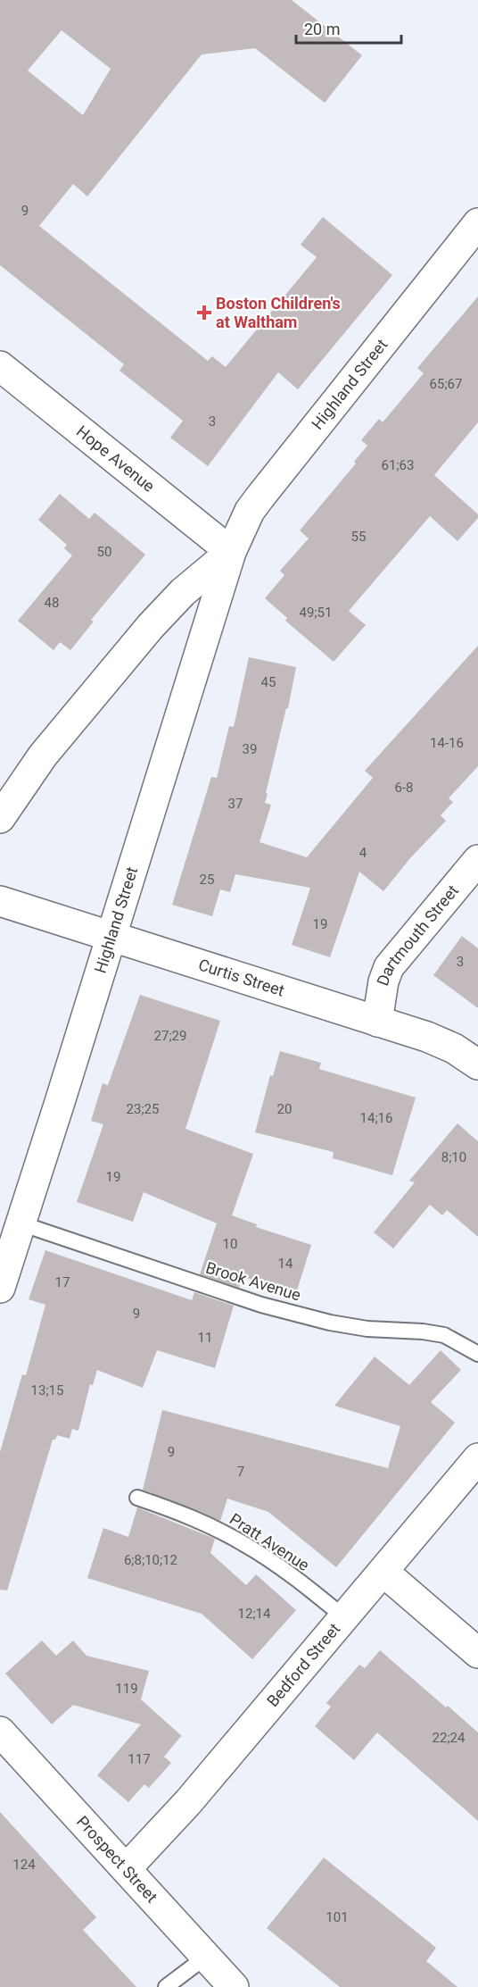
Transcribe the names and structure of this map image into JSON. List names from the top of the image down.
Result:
{
  "streets": {
    "street": [
      "Highland Street",
      "Hope Avenue",
      "Dartmouth Street",
      "Curtis Street",
      "Bedford Street",
      "Prospect Street"
    ],
    "lane": ["Brook Avenue", "Pratt Avenue"]
  },
  "crossings": [
    ["Highland Street", "Hope Avenue"],
    ["Highland Street", "Curtis Street"],
    ["Highland Street", "Brook Avenue"],
    ["Dartmouth Street", "Curtis Street"],
    ["Pratt Avenue", "Bedford Street"],
    ["Bedford Street", "Prospect Street"]
  ],
  "places": {
    "health": ["Boston Children's at Waltham"]
  },
  "house_numbers": [
    "9",
    "65;67",
    "3",
    "61;63",
    "55",
    "50",
    "48",
    "49;51",
    "45",
    "14-16",
    "39",
    "6-8",
    "37",
    "4",
    "25",
    "19",
    "3",
    "27;29",
    "23;25",
    "20",
    "14;16",
    "8;10",
    "19",
    "10",
    "14",
    "17",
    "9",
    "11",
    "13;15",
    "9",
    "7",
    "6;8;10;12",
    "12;14",
    "119",
    "22;24",
    "117",
    "124",
    "101"
  ],
  "scale_bar": "20 m"
}
